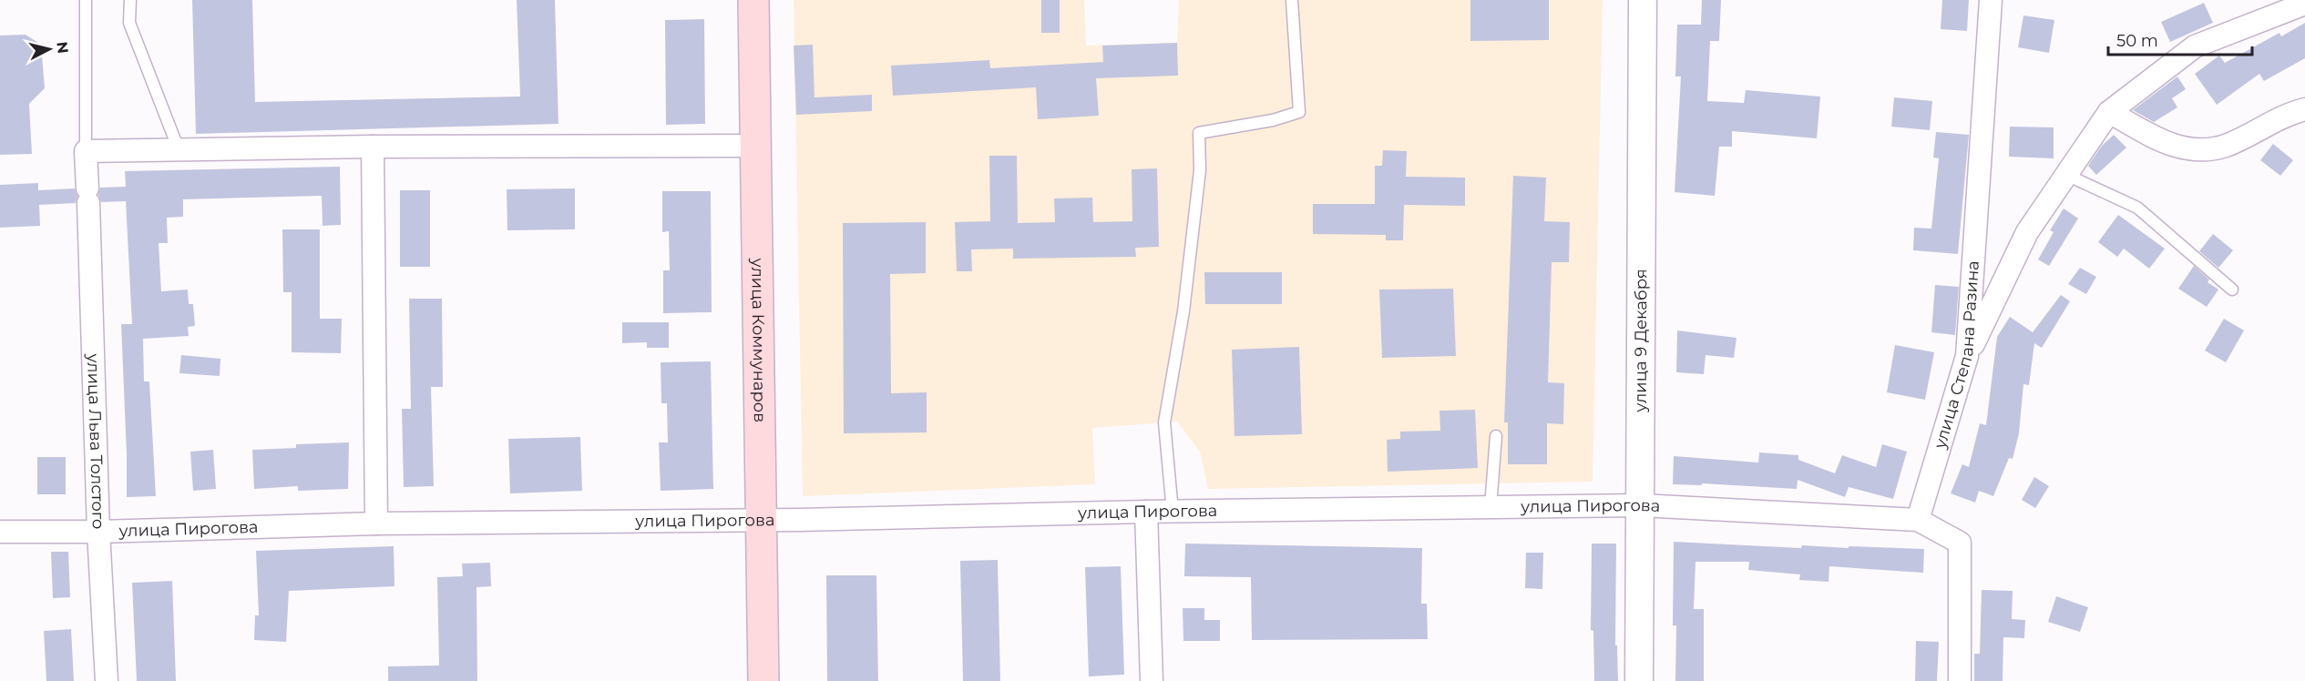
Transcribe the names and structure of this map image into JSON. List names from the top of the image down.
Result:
{
  "streets": {
    "main road": ["улица Коммунаров"],
    "street": [
      "улица 9 Декабря",
      "улица Степана Разина",
      "улица Льва Толстого",
      "улица Пирогова"
    ]
  },
  "crossings": [
    ["улица Коммунаров", "улица Пирогова"],
    ["улица 9 Декабря", "улица Пирогова"],
    ["улица Степана Разина", "улица Пирогова"],
    ["улица Льва Толстого", "улица Пирогова"]
  ],
  "scale_bar": "50 m",
  "north": "right"
}
